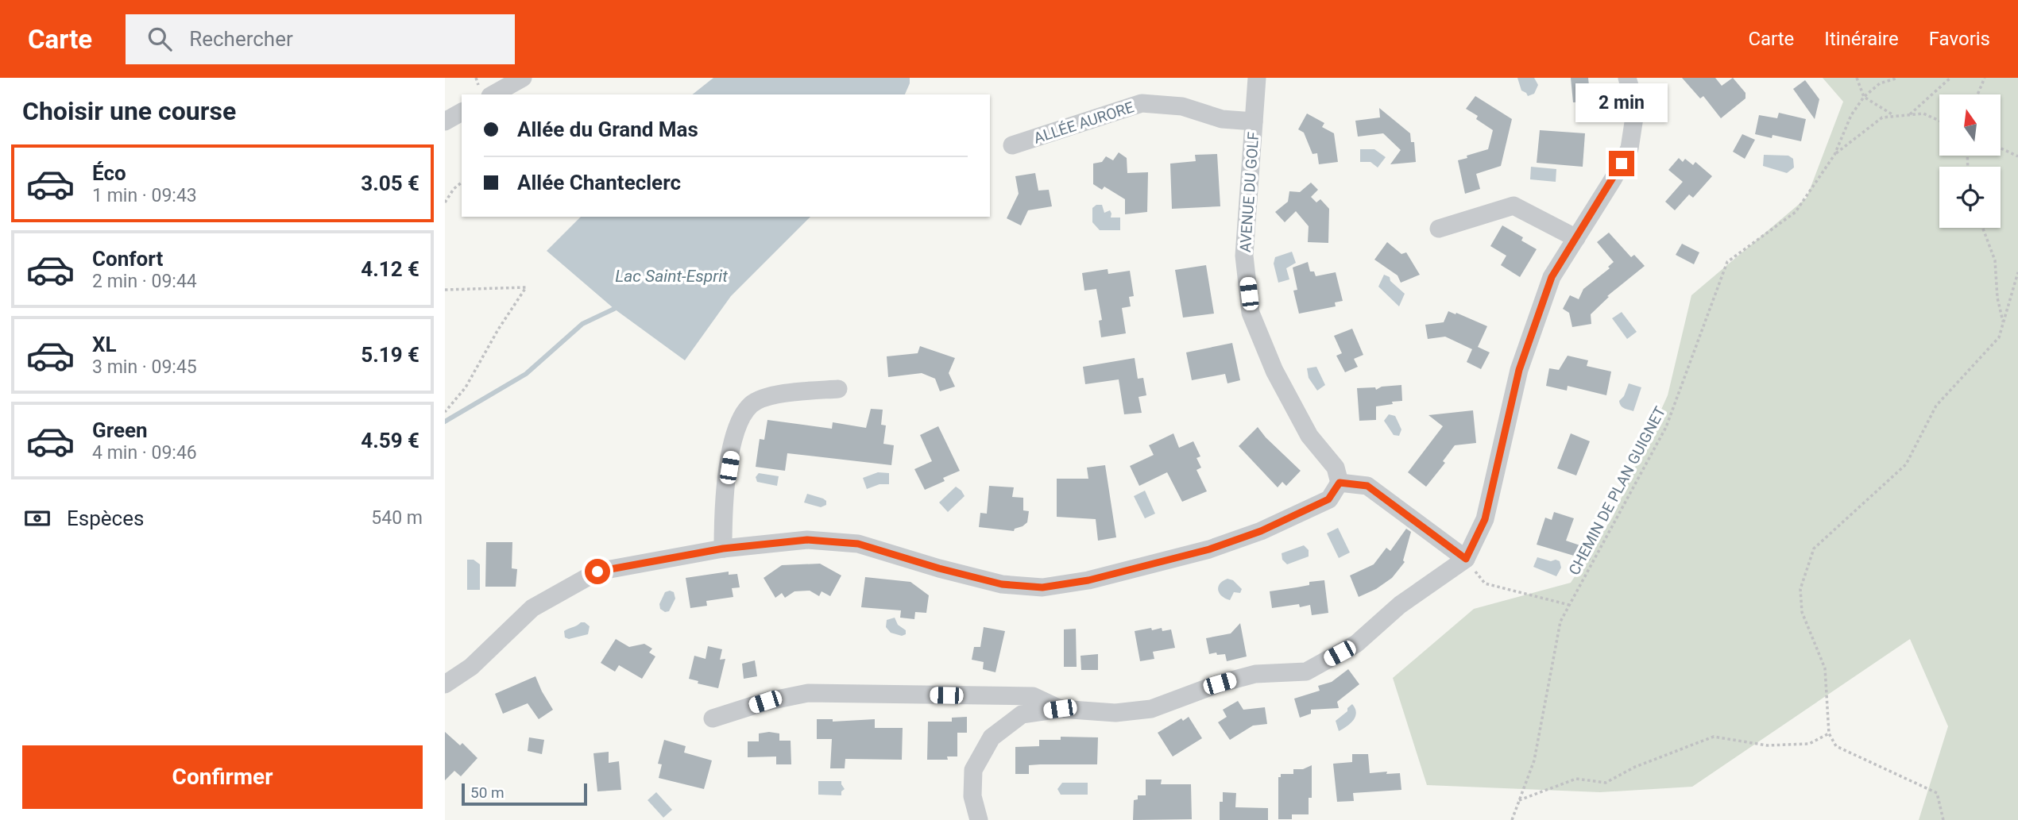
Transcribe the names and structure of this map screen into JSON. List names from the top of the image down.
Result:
{
  "streets": {
    "street": ["ALLÉE AURORE", "AVENUE DU GOLF"],
    "path": ["CHEMIN DE PLAN GUIGNET"]
  },
  "crossings": [
    ["ALLÉE AURORE", "AVENUE DU GOLF"]
  ],
  "water": ["Lac Saint-Esprit"],
  "scale_bar": "50 m",
  "north": "top",
  "page": {
    "header": "Carte",
    "search": "Rechercher",
    "nav": ["Carte", "Itinéraire", "Favoris"],
    "heading": "Choisir une course",
    "bubble": "2 min",
    "banner": ["Allée du Grand Mas", "Allée Chanteclerc"],
    "list": [
      {
        "name": "Éco",
        "note": "1 min · 09:43",
        "value": "3.05 €"
      },
      {
        "name": "Confort",
        "note": "2 min · 09:44",
        "value": "4.12 €"
      },
      {
        "name": "XL",
        "note": "3 min · 09:45",
        "value": "5.19 €"
      },
      {
        "name": "Green",
        "note": "4 min · 09:46",
        "value": "4.59 €"
      }
    ],
    "pay": ["Espèces", "540 m"],
    "buttons": "Confirmer",
    "scale": "50 m"
  }
}
